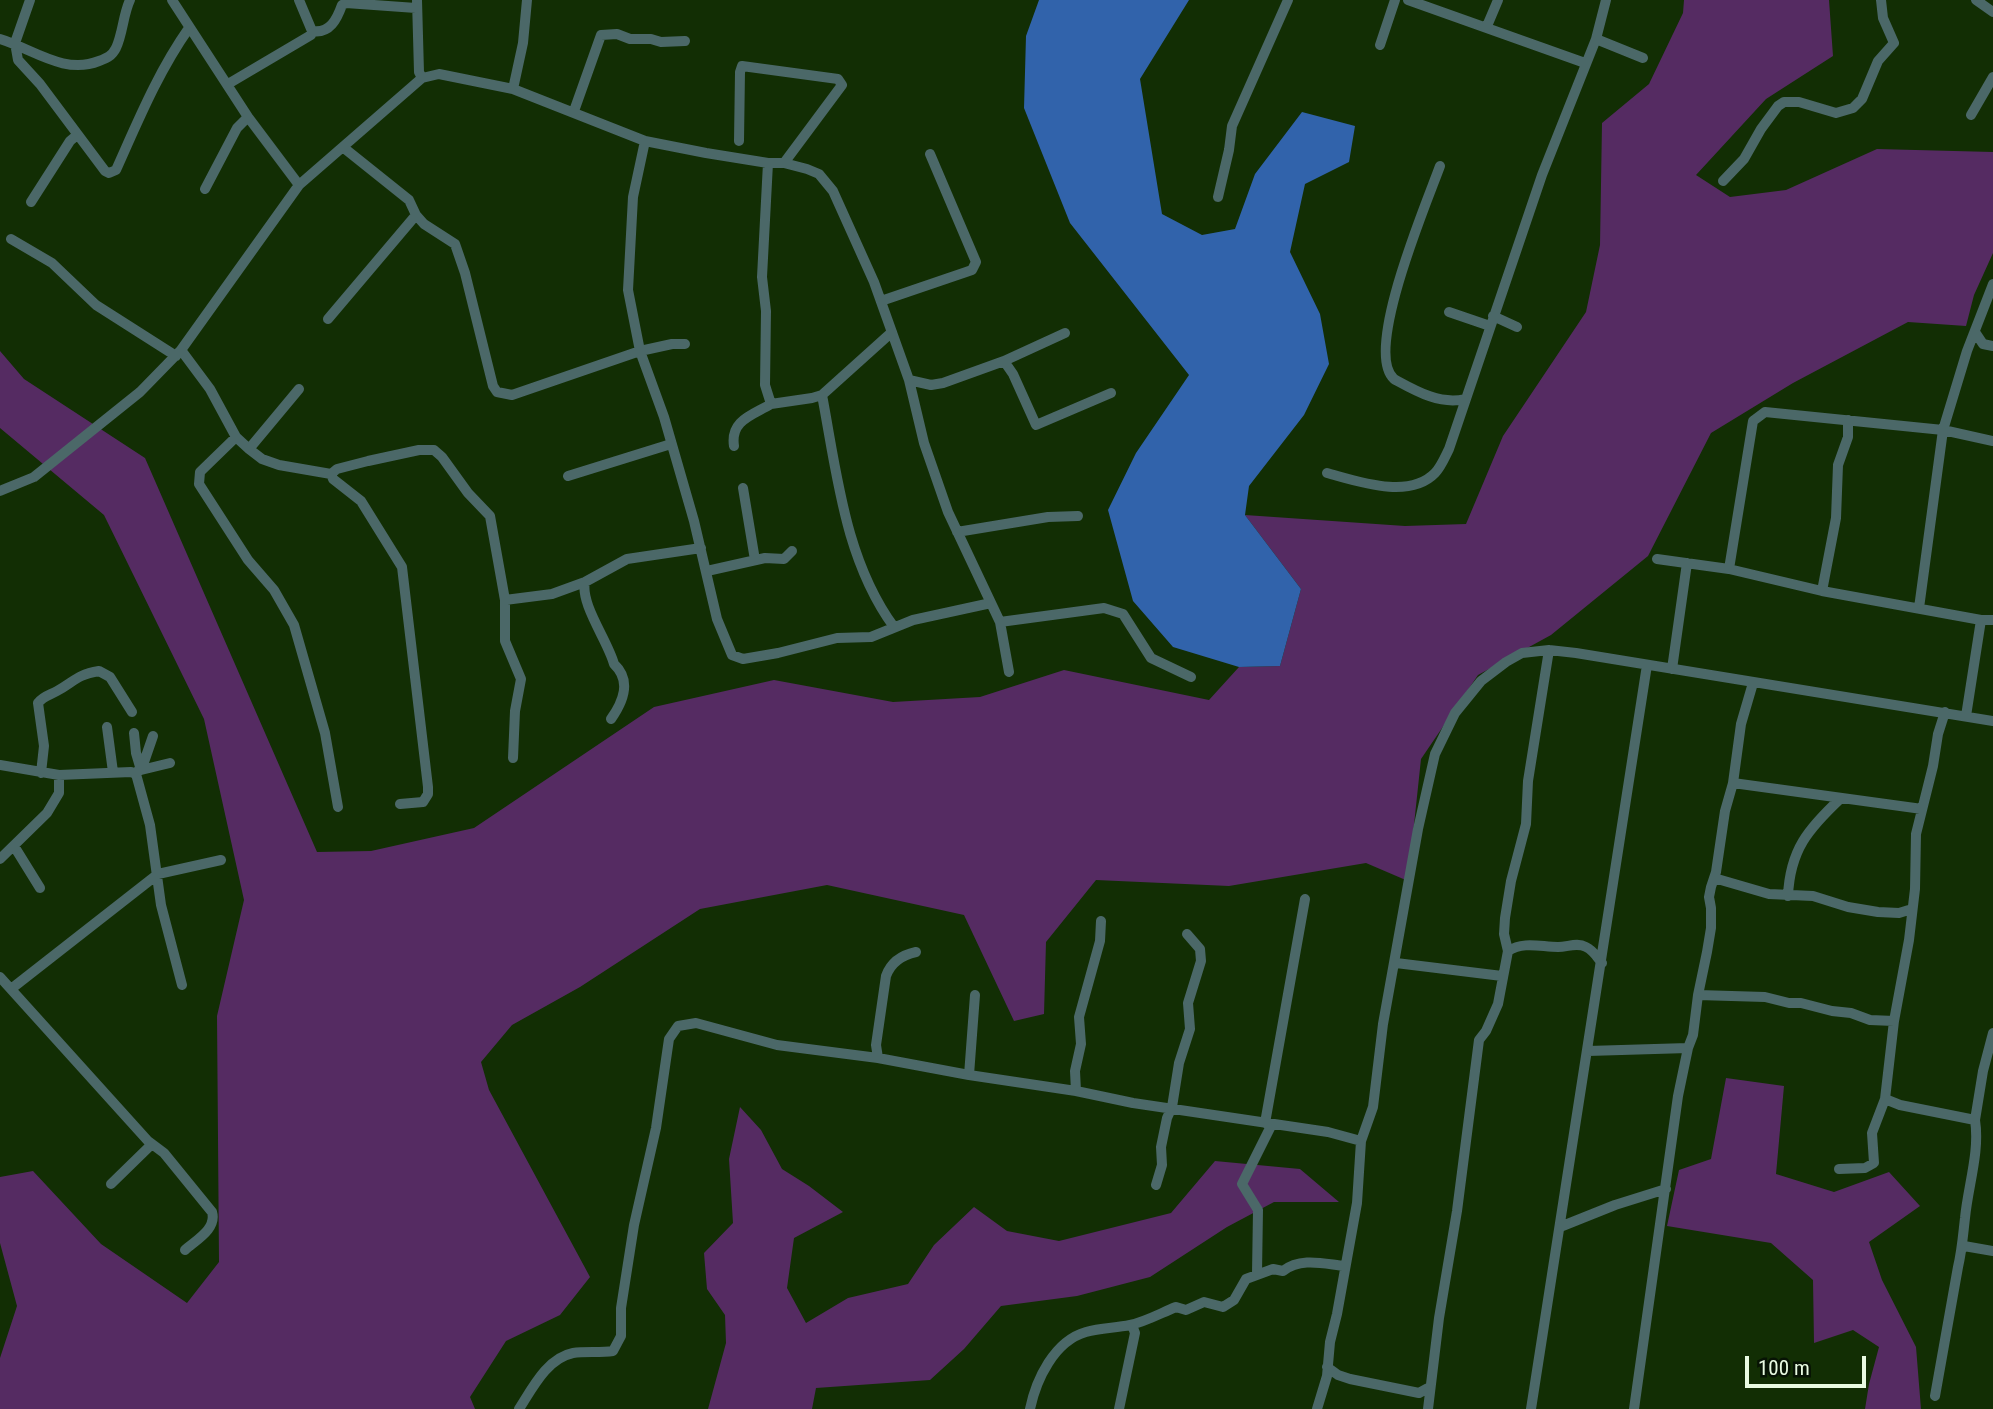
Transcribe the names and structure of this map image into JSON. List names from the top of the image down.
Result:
{
  "scale_bar": "100 m"
}
